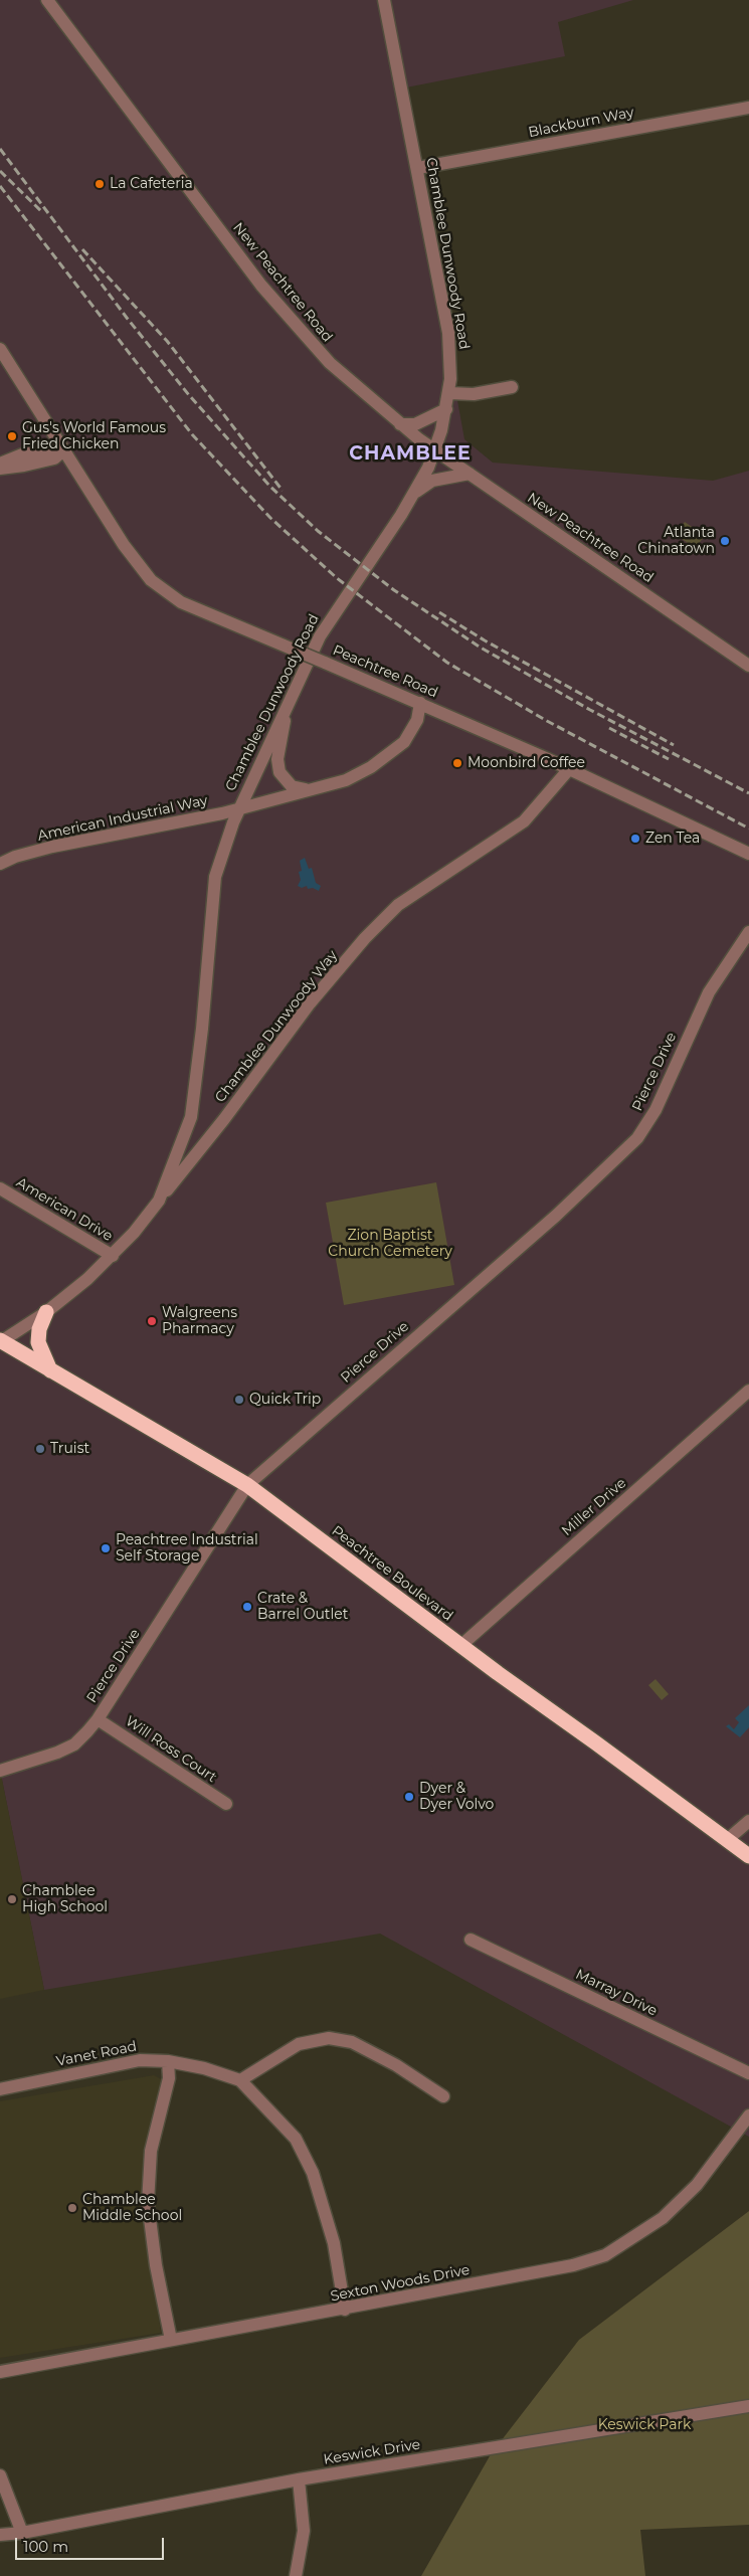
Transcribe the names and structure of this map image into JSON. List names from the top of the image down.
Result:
{
  "streets": {
    "highway": ["Peachtree Boulevard"],
    "street": [
      "Blackburn Way",
      "Chamblee Dunwoody Road",
      "New Peachtree Road",
      "Peachtree Road",
      "American Industrial Way",
      "Chamblee Dunwoody Way",
      "Pierce Drive",
      "American Drive",
      "Miller Drive",
      "Will Ross Court",
      "Marray Drive",
      "Vanet Road",
      "Sexton Woods Drive",
      "Keswick Drive"
    ]
  },
  "crossings": [
    ["Blackburn Way", "Chamblee Dunwoody Road"],
    ["Chamblee Dunwoody Road", "New Peachtree Road"],
    ["Chamblee Dunwoody Road", "American Industrial Way"],
    ["Chamblee Dunwoody Road", "Chamblee Dunwoody Way"],
    ["Chamblee Dunwoody Road", "American Drive"],
    ["Chamblee Dunwoody Road", "Peachtree Boulevard"],
    ["Peachtree Road", "American Industrial Way"],
    ["Peachtree Road", "Chamblee Dunwoody Way"],
    ["Pierce Drive", "Peachtree Boulevard"],
    ["Pierce Drive", "Will Ross Court"],
    ["Miller Drive", "Peachtree Boulevard"],
    ["Vanet Road", "Sexton Woods Drive"]
  ],
  "districts": ["CHAMBLEE"],
  "parks": ["Zion Baptist Church Cemetery", "Keswick Park"],
  "places": [
    "La Cafeteria",
    "Gus's World Famous Fried Chicken",
    "Atlanta Chinatown",
    "Moonbird Coffee",
    "Zen Tea",
    "Walgreens Pharmacy",
    "Quick Trip",
    "Truist",
    "Peachtree Industrial Self Storage",
    "Crate & Barrel Outlet",
    "Dyer & Dyer Volvo",
    "Chamblee High School",
    "Chamblee Middle School"
  ],
  "scale_bar": "100 m"
}
